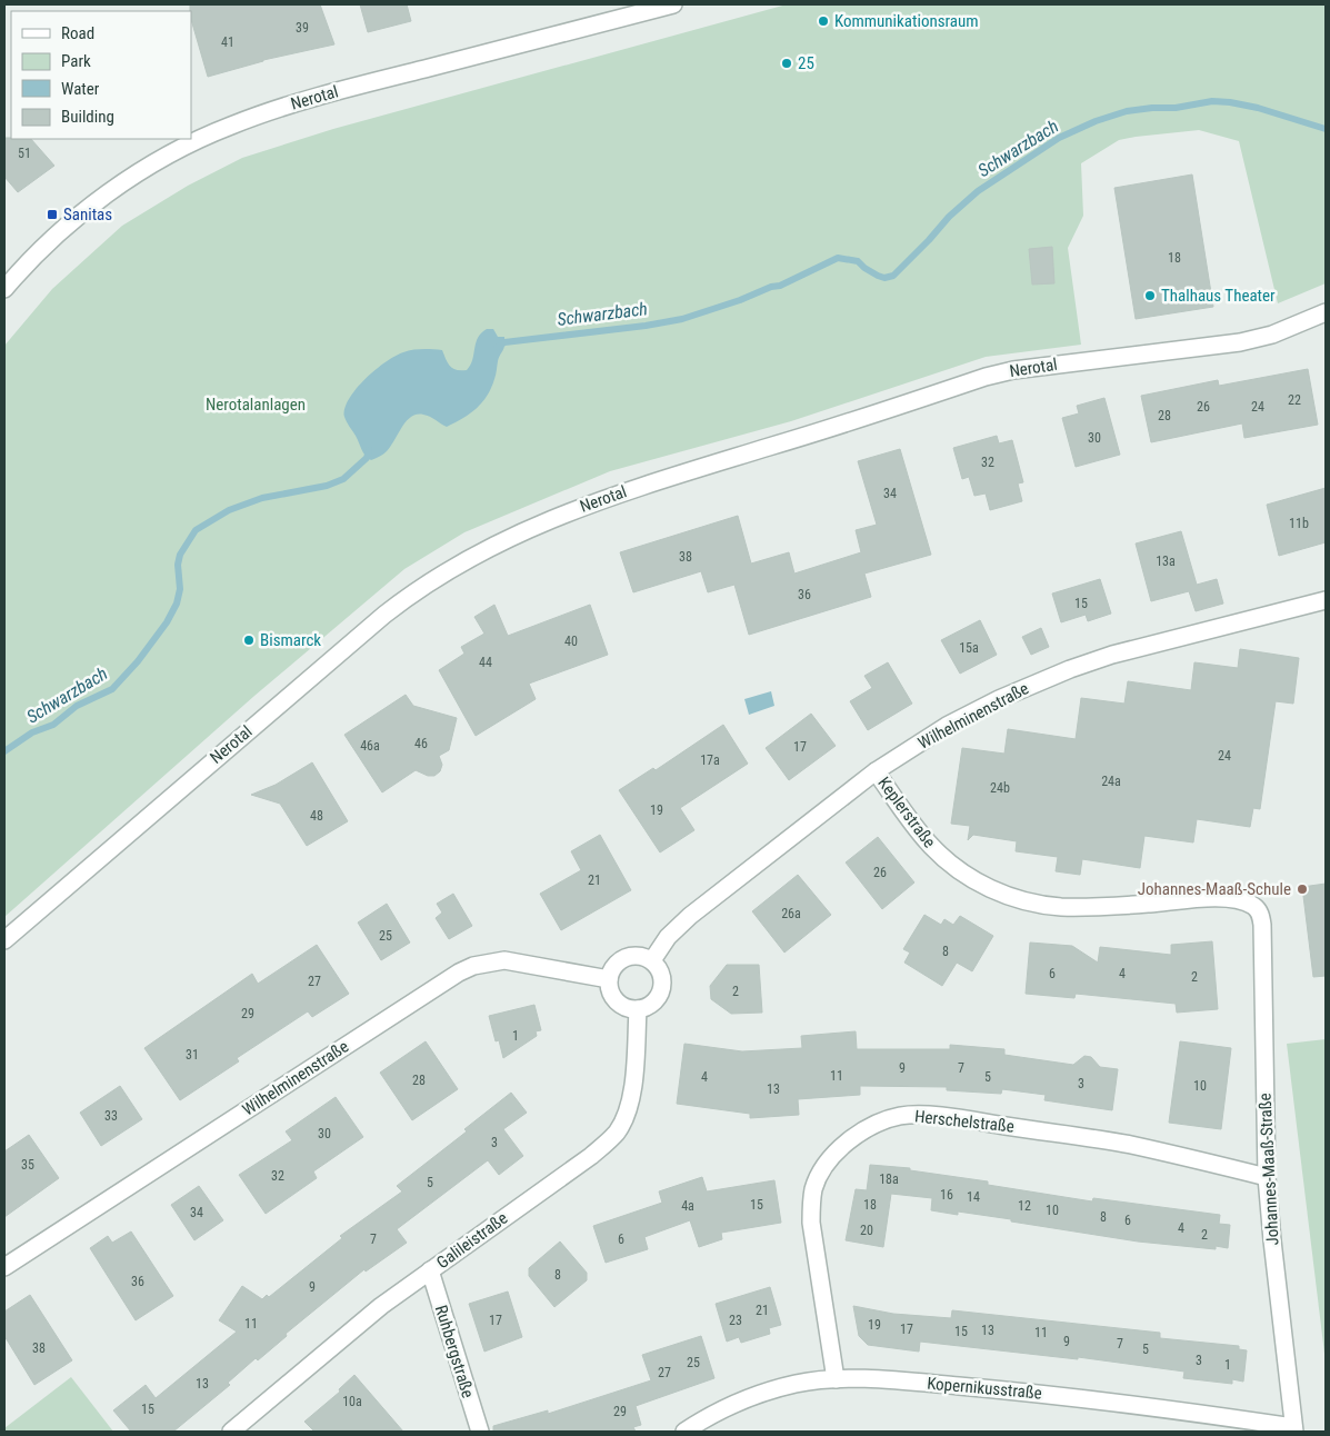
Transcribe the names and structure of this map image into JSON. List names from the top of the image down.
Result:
{
  "streets": {
    "street": [
      "Nerotal",
      "Wilhelminenstraße",
      "Keplerstraße",
      "Herschelstraße",
      "Johannes-Maaß-Straße",
      "Galileistraße",
      "Ruhbergstraße",
      "Kopernikusstraße"
    ]
  },
  "crossings": [
    ["Wilhelminenstraße", "Keplerstraße"],
    ["Wilhelminenstraße", "Galileistraße"],
    ["Keplerstraße", "Johannes-Maaß-Straße"],
    ["Herschelstraße", "Johannes-Maaß-Straße"],
    ["Herschelstraße", "Kopernikusstraße"],
    ["Johannes-Maaß-Straße", "Kopernikusstraße"],
    ["Galileistraße", "Ruhbergstraße"]
  ],
  "water": ["Schwarzbach"],
  "parks": ["Nerotalanlagen"],
  "places": {
    "other": [
      "Kommunikationsraum",
      "25",
      "Thalhaus Theater",
      "Bismarck",
      "Johannes-Maaß-Schule"
    ],
    "transit": ["Sanitas"]
  },
  "house_numbers": [
    "39",
    "41",
    "51",
    "18",
    "22",
    "26",
    "24",
    "28",
    "30",
    "32",
    "34",
    "11b",
    "38",
    "13a",
    "36",
    "15",
    "40",
    "15a",
    "44",
    "46",
    "46a",
    "17",
    "24",
    "17a",
    "24a",
    "24b",
    "19",
    "48",
    "26",
    "21",
    "26a",
    "25",
    "8",
    "6",
    "4",
    "2",
    "27",
    "2",
    "29",
    "1",
    "31",
    "9",
    "7",
    "11",
    "4",
    "5",
    "28",
    "3",
    "10",
    "13",
    "33",
    "30",
    "3",
    "35",
    "32",
    "18a",
    "5",
    "16",
    "14",
    "15",
    "18",
    "4a",
    "12",
    "10",
    "34",
    "8",
    "6",
    "4",
    "20",
    "2",
    "7",
    "6",
    "8",
    "36",
    "9",
    "21",
    "17",
    "23",
    "11",
    "19",
    "17",
    "13",
    "15",
    "11",
    "9",
    "7",
    "38",
    "5",
    "3",
    "25",
    "1",
    "27",
    "13",
    "10a",
    "15",
    "29"
  ],
  "legend": [
    "Road",
    "Park",
    "Water",
    "Building"
  ]
}
